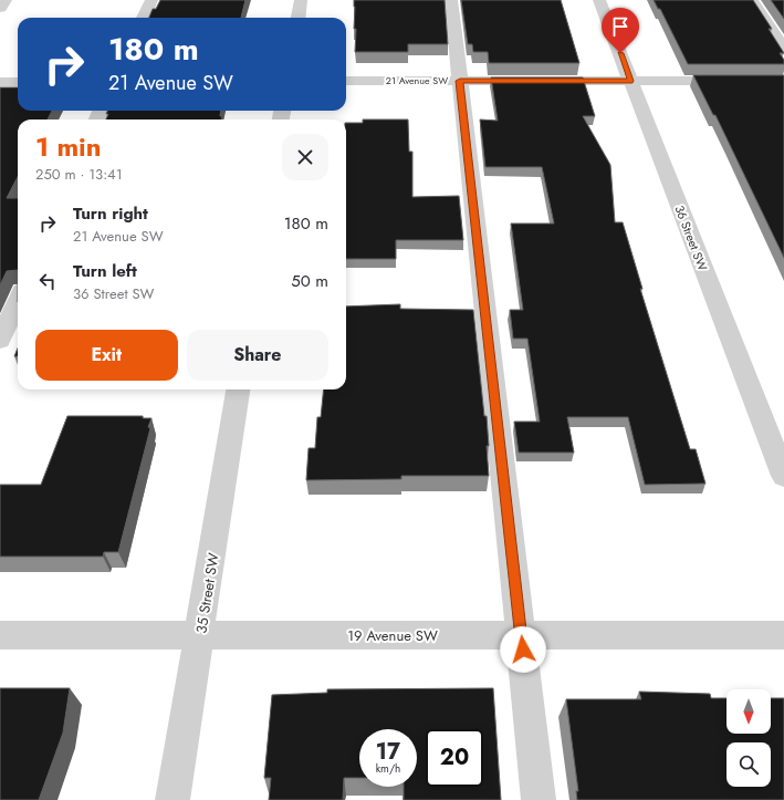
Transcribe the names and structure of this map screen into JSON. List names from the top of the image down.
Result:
{
  "streets": {
    "street": [
      "21 Avenue SW",
      "36 Street SW",
      "35 Street SW",
      "19 Avenue SW"
    ]
  },
  "crossings": [
    ["21 Avenue SW", "36 Street SW"],
    ["35 Street SW", "19 Avenue SW"]
  ],
  "north": "bottom",
  "page": {
    "turn": ["180 m", "21 Avenue SW"],
    "heading": ["1 min", "250 m · 13:41"],
    "list": [
      {
        "name": "Turn right",
        "note": "21 Avenue SW",
        "value": "180 m"
      },
      {
        "name": "Turn left",
        "note": "36 Street SW",
        "value": "50 m"
      }
    ],
    "buttons": ["Exit", "Share"],
    "speed": "17 km/h",
    "limit": "20"
  }
}
